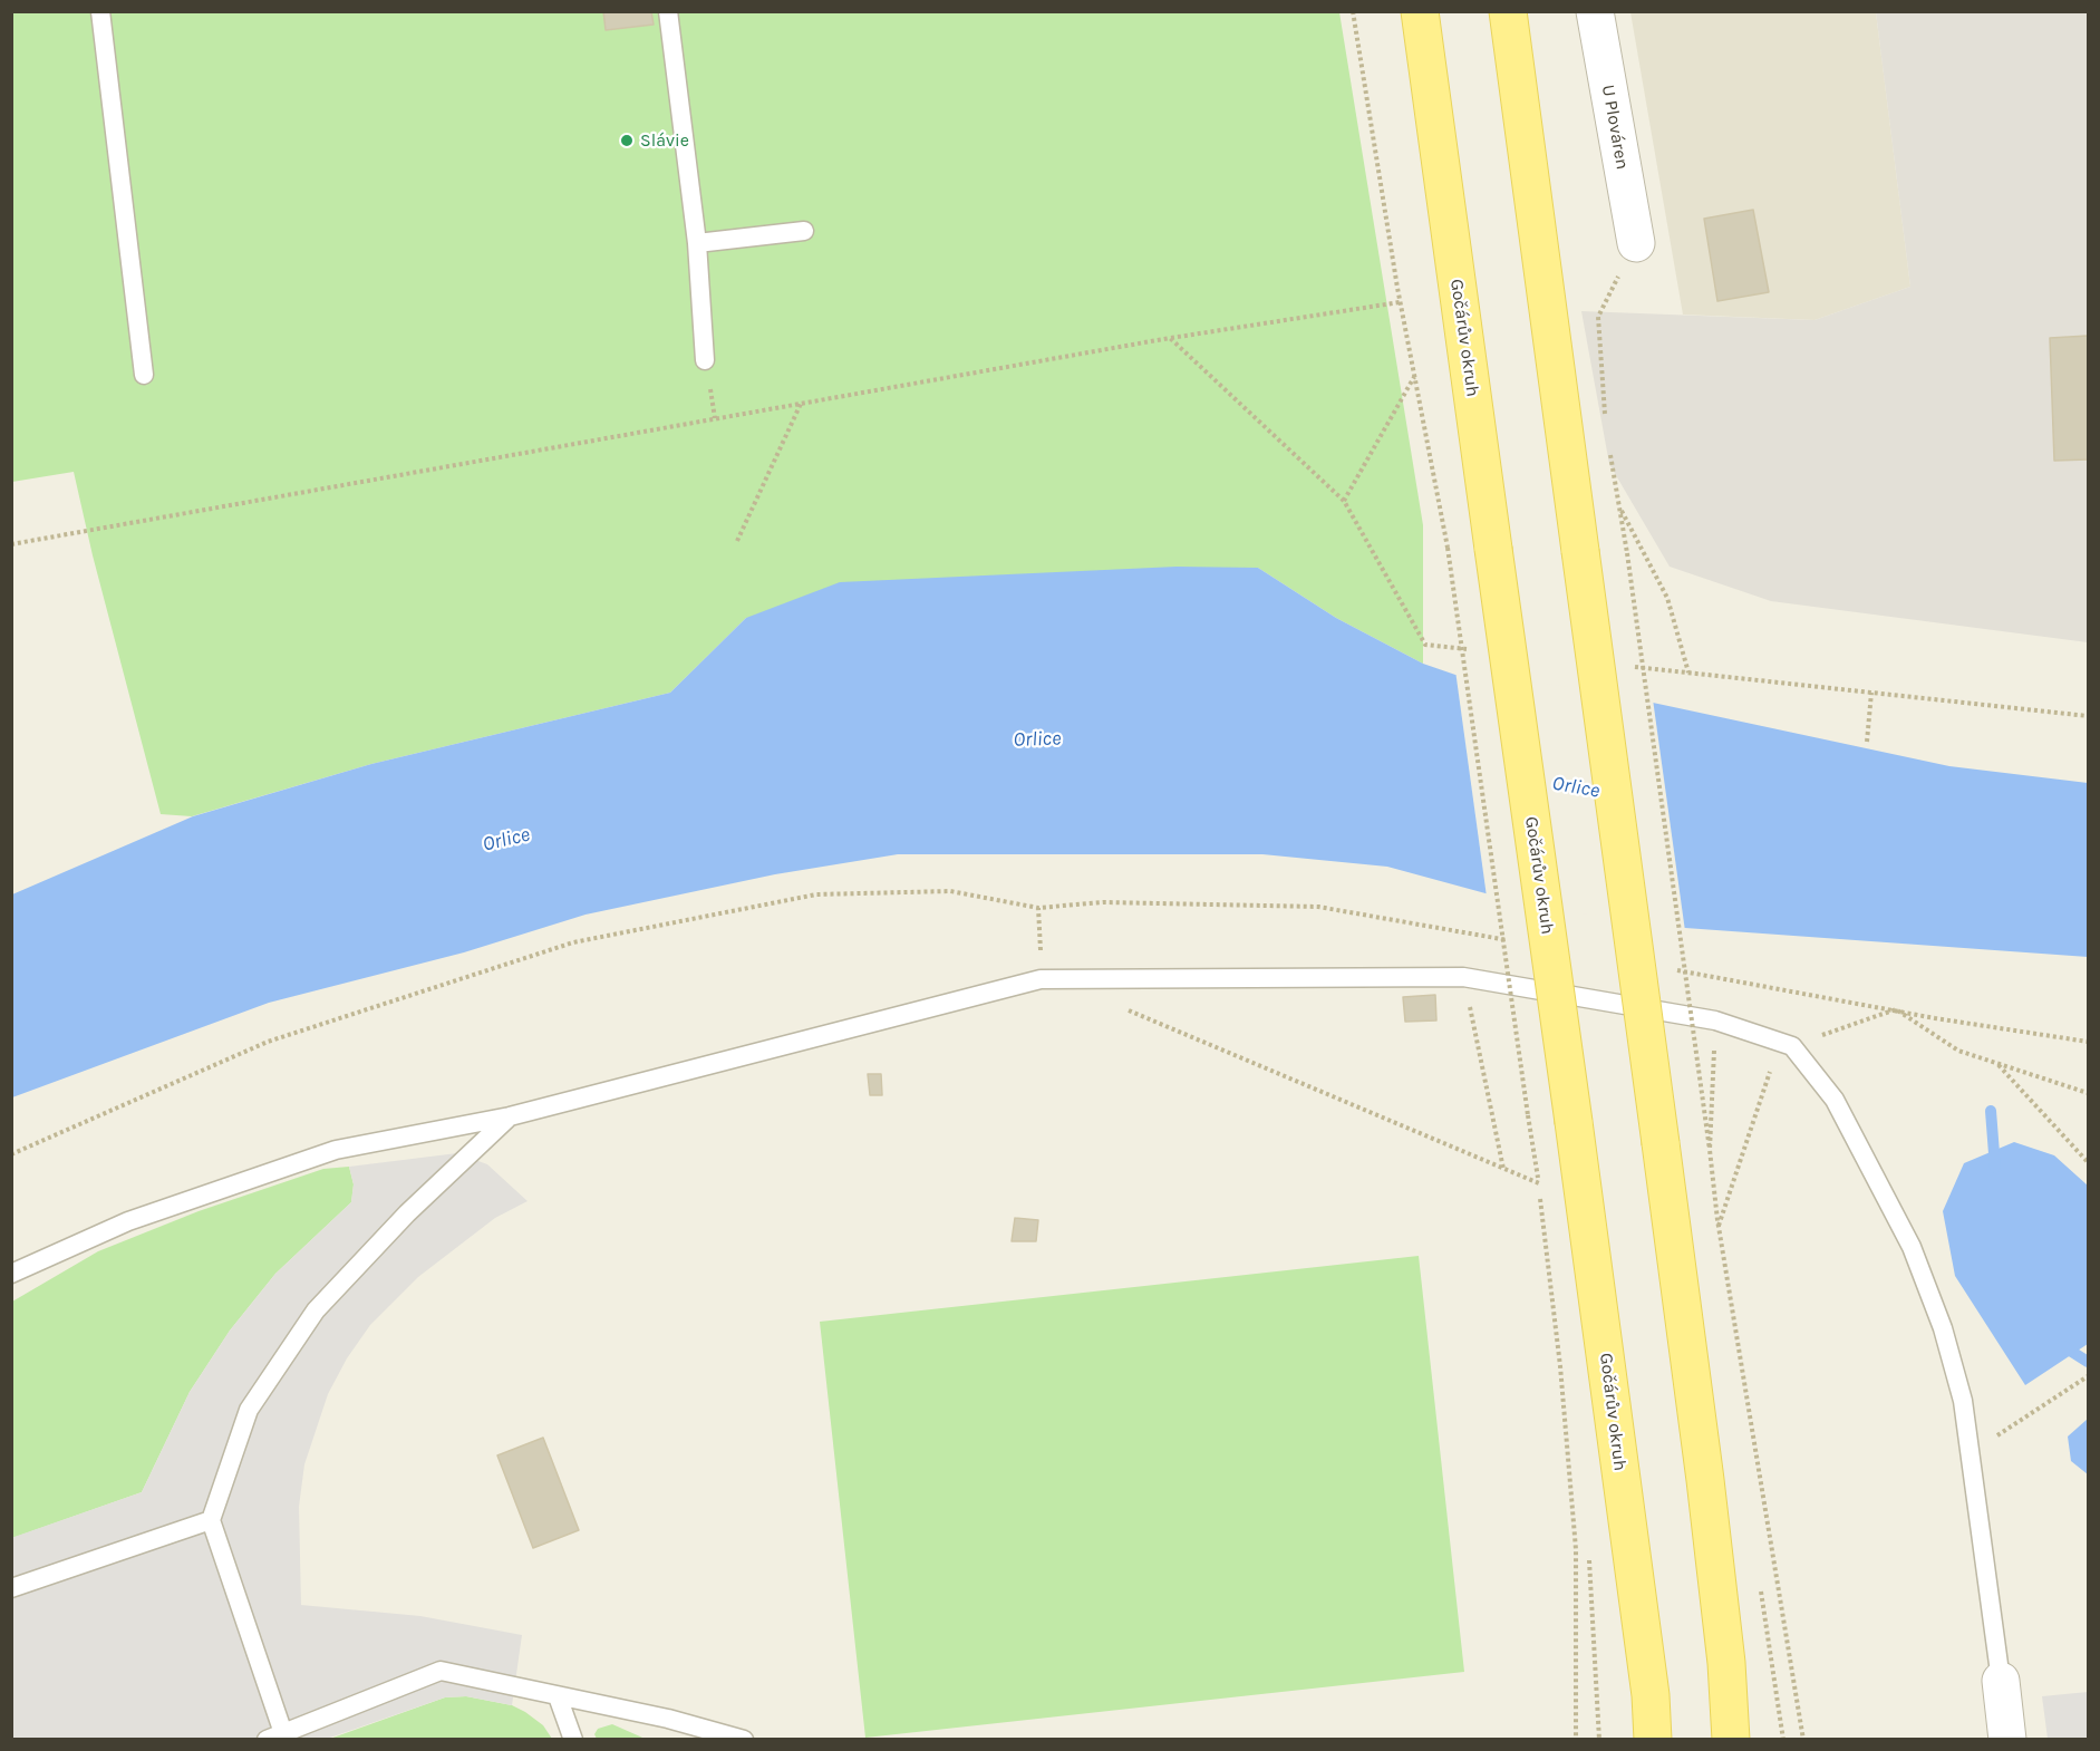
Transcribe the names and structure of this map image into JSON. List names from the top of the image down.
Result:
{
  "streets": {
    "main road": ["Gočárův okruh"],
    "street": ["U Plováren"]
  },
  "water": ["Orlice"],
  "places": ["Slávie"]
}
